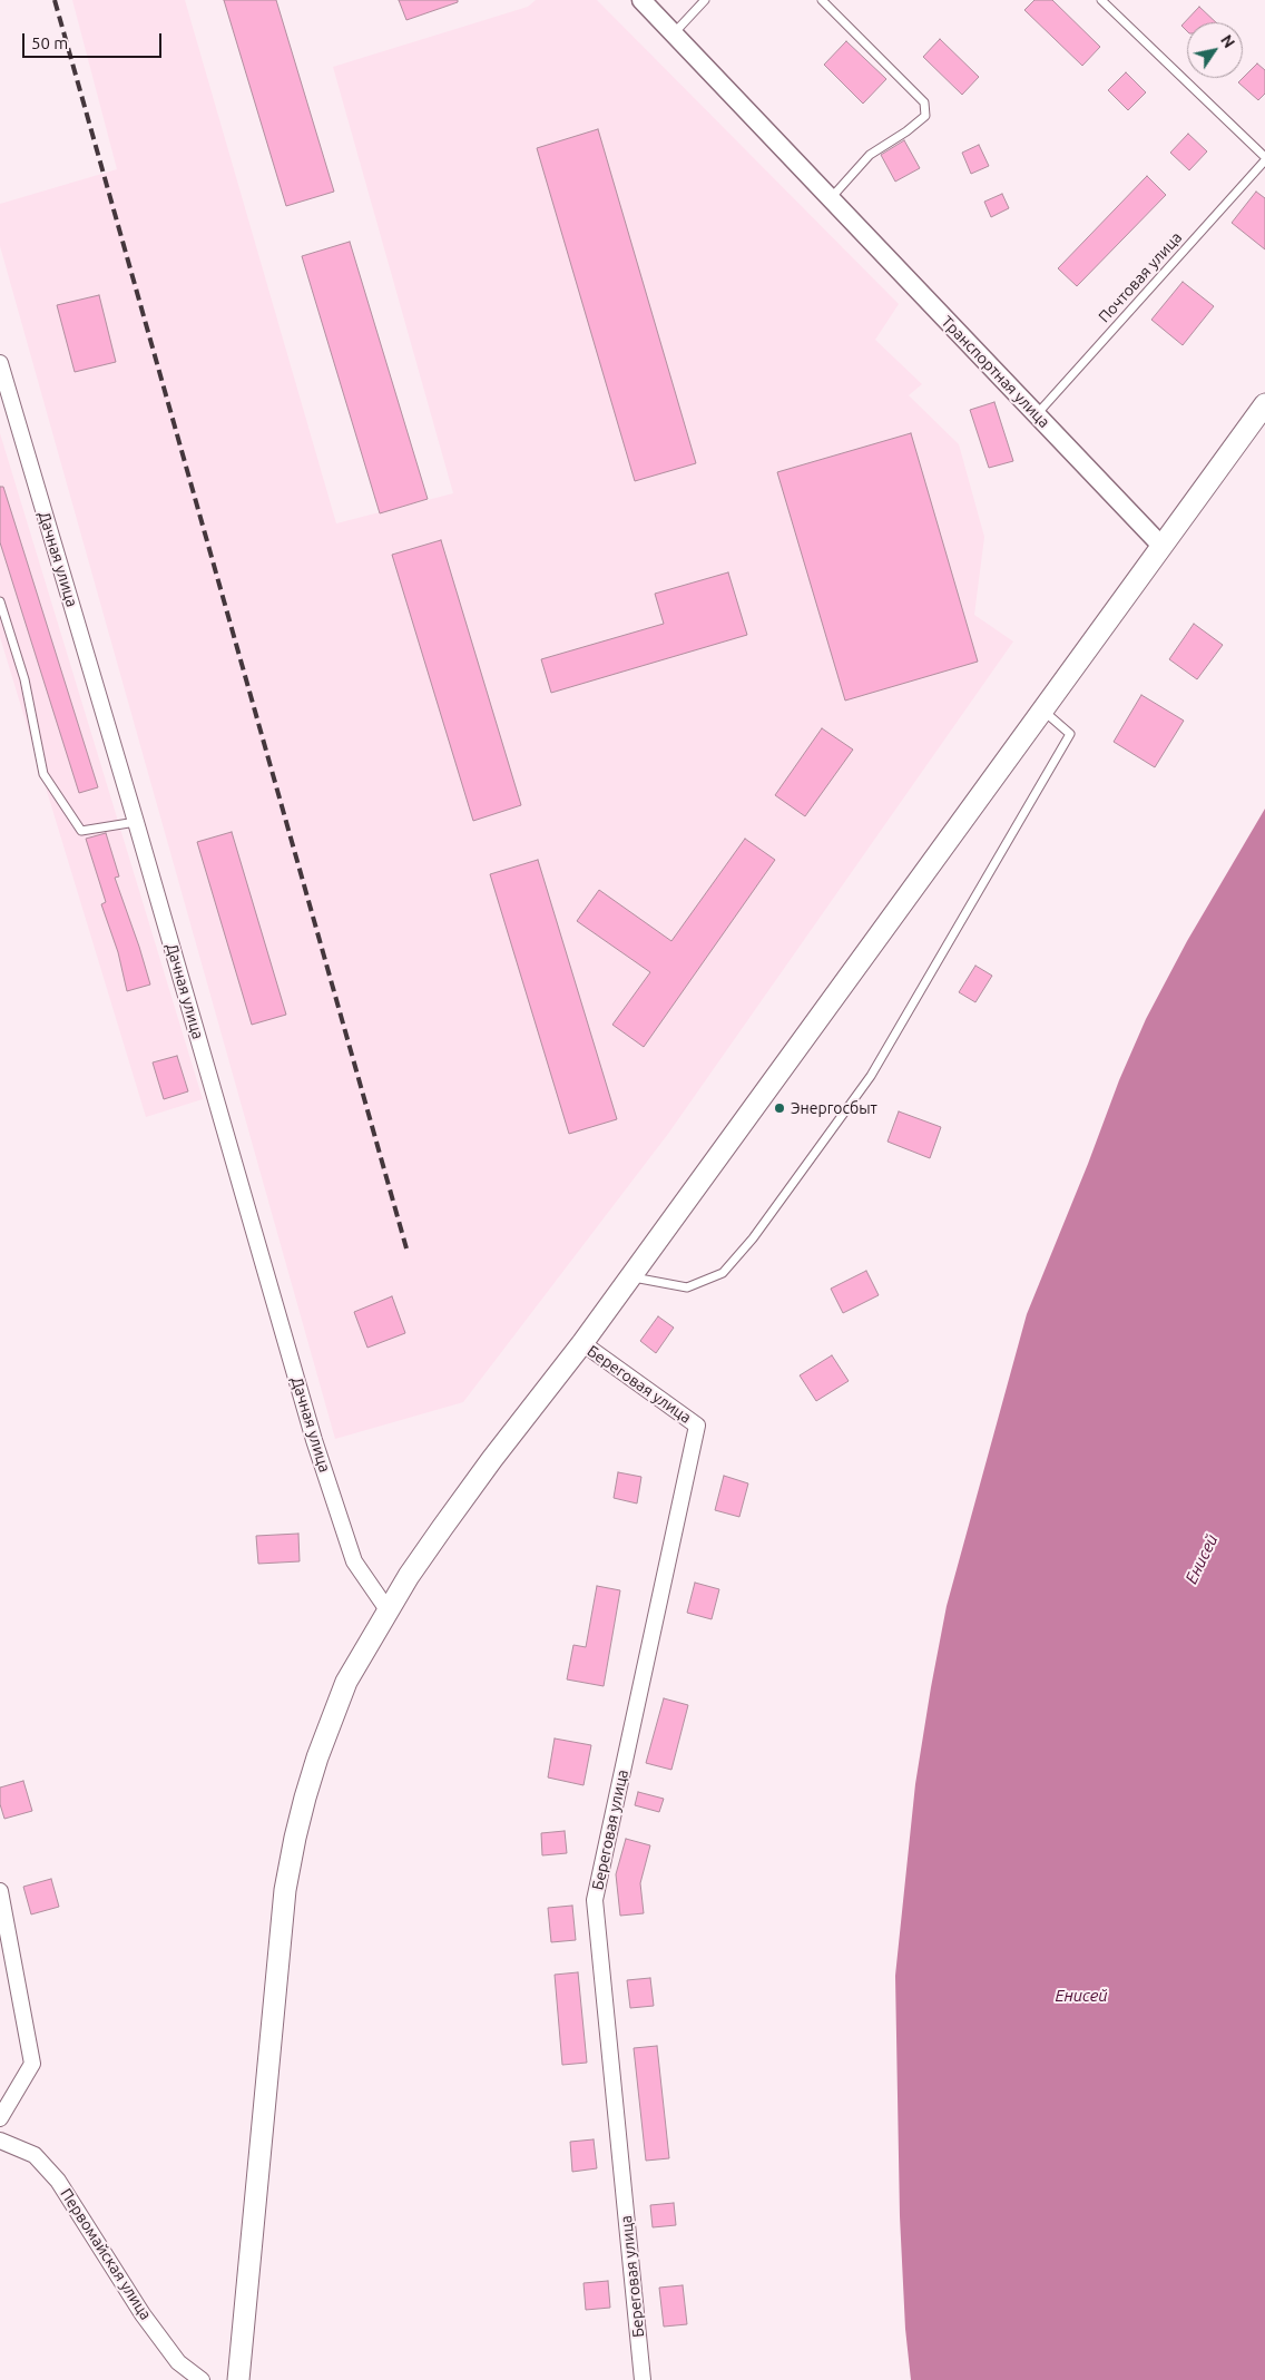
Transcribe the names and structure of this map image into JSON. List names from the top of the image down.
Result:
{
  "streets": {
    "street": [
      "Транспортная улица",
      "Дачная улица",
      "Береговая улица",
      "Первомайская улица"
    ],
    "lane": ["Почтовая улица"]
  },
  "crossings": [
    ["Почтовая улица", "Транспортная улица"]
  ],
  "water": ["Енисей"],
  "places": ["Энергосбыт"],
  "scale_bar": "50 m",
  "north": "top right"
}
